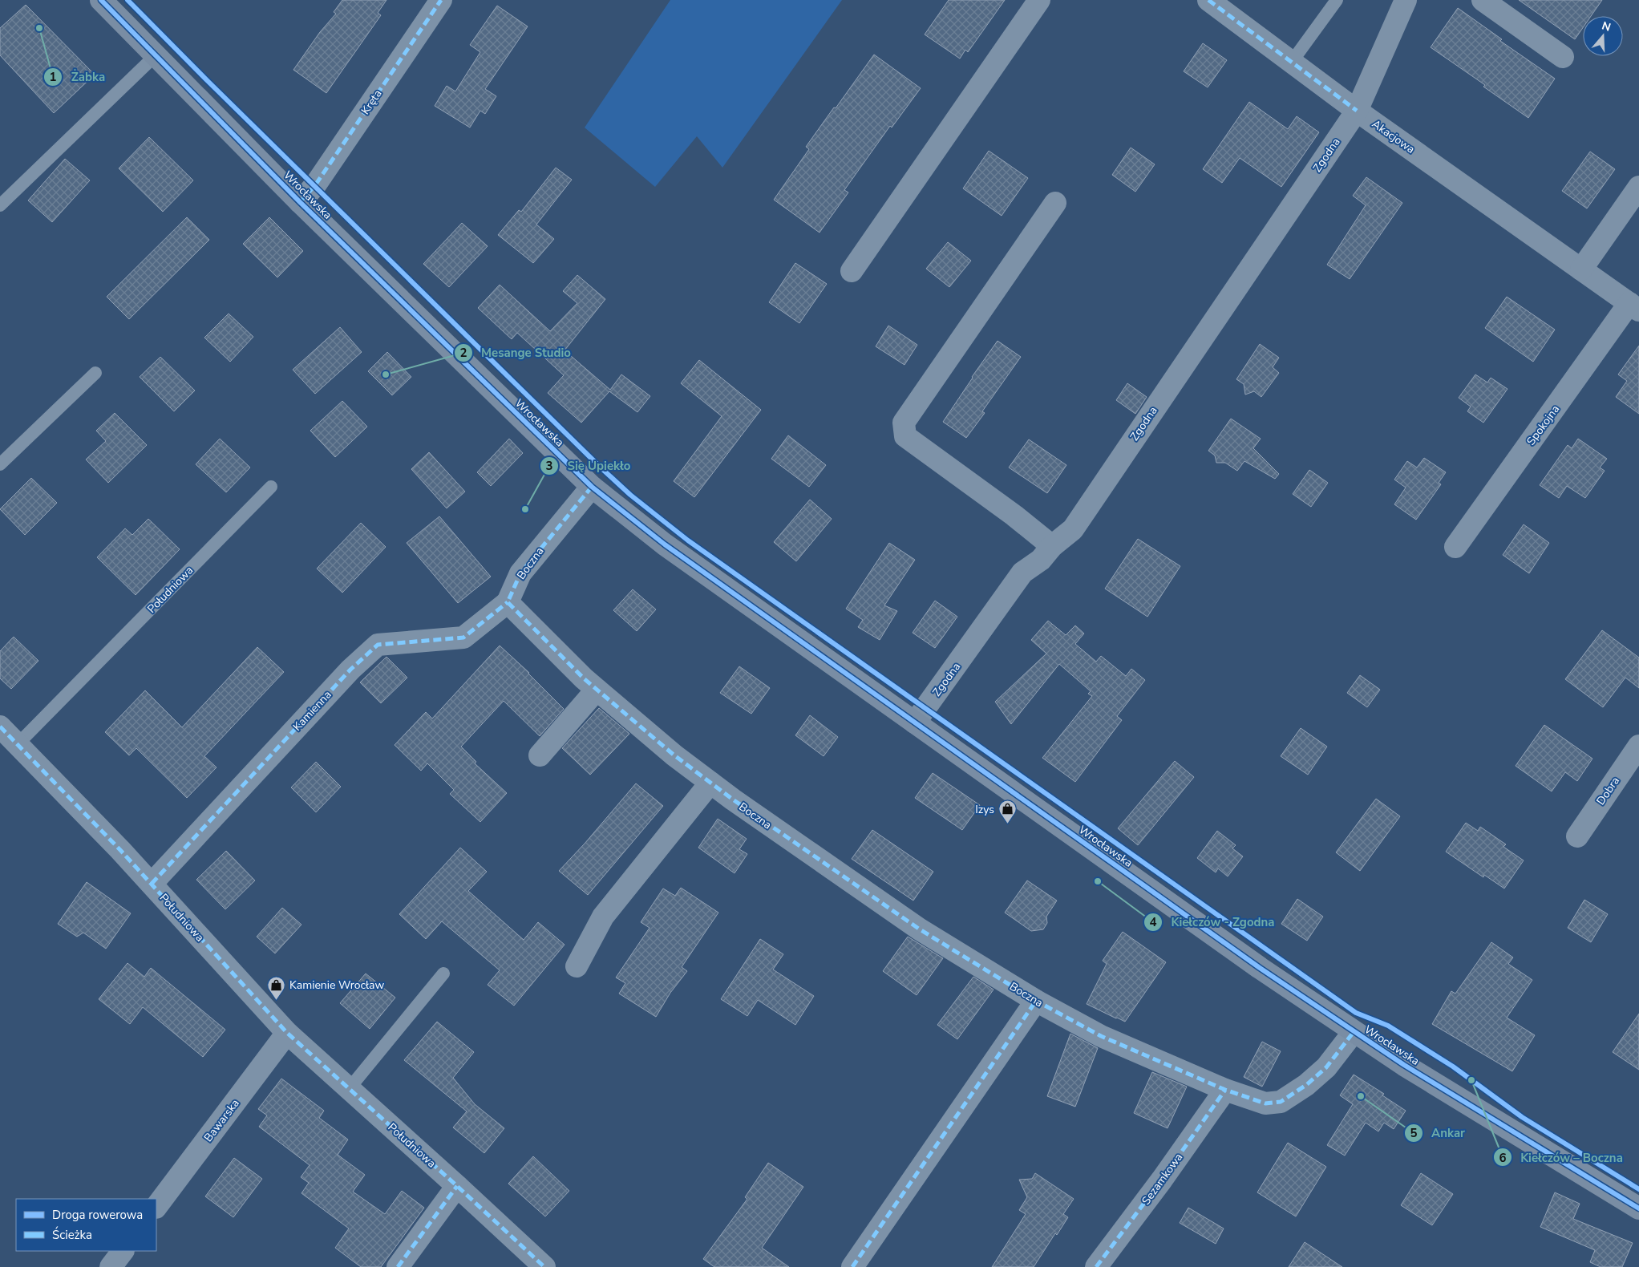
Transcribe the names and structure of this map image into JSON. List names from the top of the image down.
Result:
{
  "streets": {
    "street": [
      "Kręta",
      "Akacjowa",
      "Zgodna",
      "Wrocławska",
      "Spokojna",
      "Boczna",
      "Południowa",
      "Kamienna",
      "Dobra",
      "Bawarska",
      "Sezamkowa"
    ]
  },
  "crossings": [
    ["Kręta", "Wrocławska"],
    ["Akacjowa", "Zgodna"],
    ["Akacjowa", "Spokojna"],
    ["Zgodna", "Wrocławska"],
    ["Wrocławska", "Boczna"],
    ["Boczna", "Kamienna"],
    ["Boczna", "Sezamkowa"],
    ["Południowa", "Kamienna"],
    ["Południowa", "Bawarska"]
  ],
  "places": {
    "other": [
      "Żabka",
      "Mesange Studio",
      "Się Upiekło",
      "Kiełczów - Zgodna",
      "Kiełczów – Boczna",
      "Ankar"
    ],
    "shop": ["Izys", "Kamienie Wrocław"]
  },
  "legend": ["Droga rowerowa", "Ścieżka"],
  "north": "top"
}
